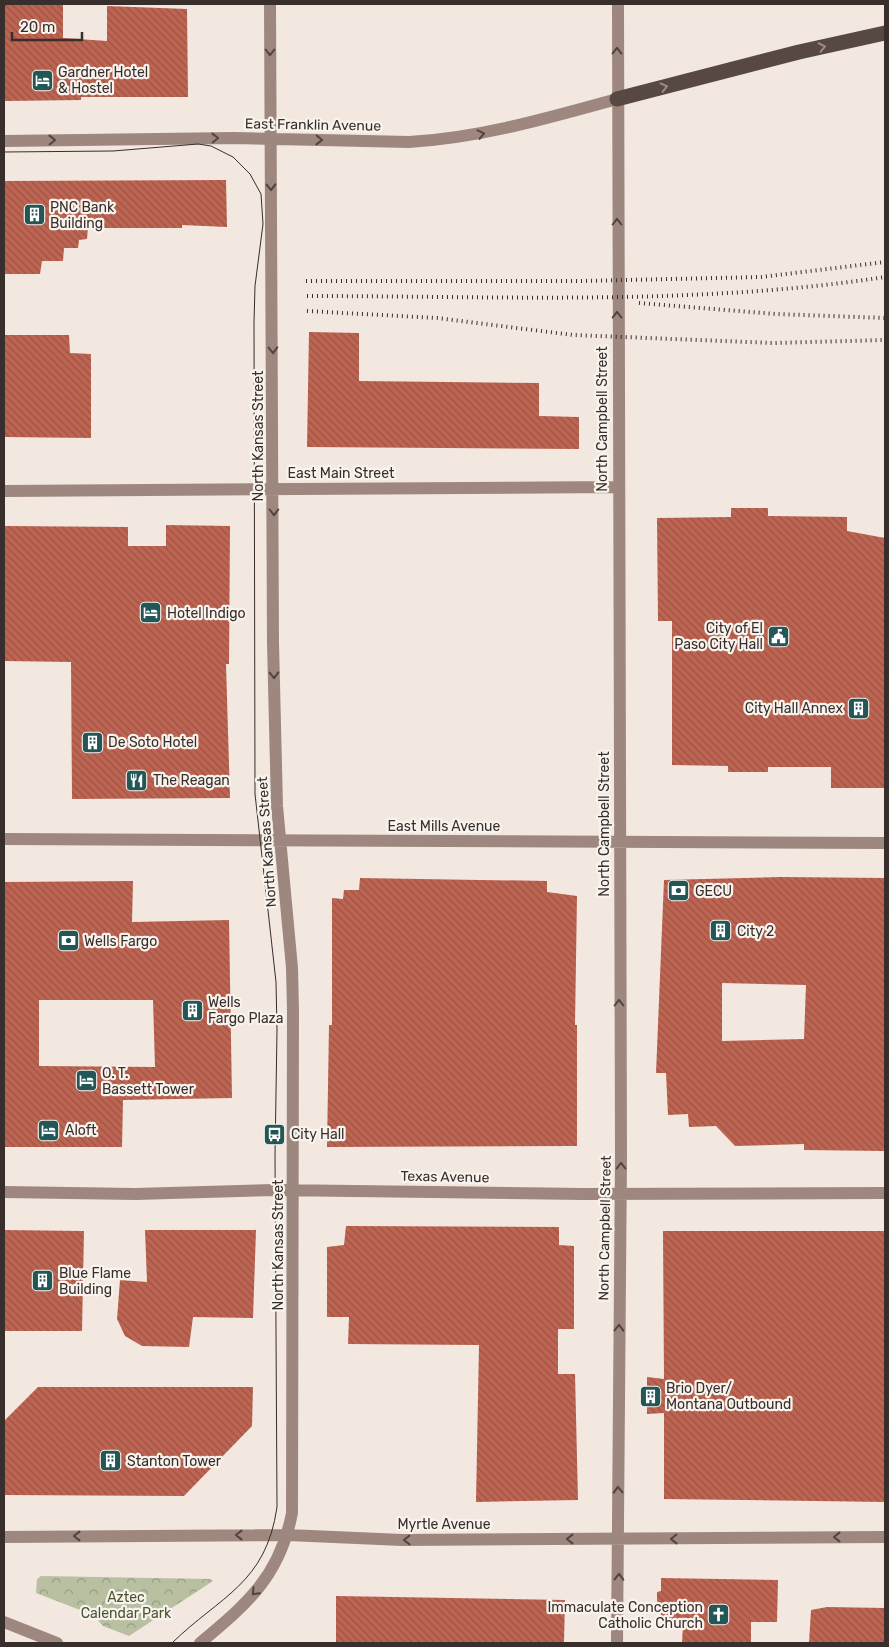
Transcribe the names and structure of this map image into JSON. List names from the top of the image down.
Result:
{
  "streets": {
    "main road": [
      "East Franklin Avenue",
      "North Campbell Street",
      "North Kansas Street",
      "East Main Street",
      "East Mills Avenue",
      "Texas Avenue",
      "Myrtle Avenue"
    ]
  },
  "crossings": [
    ["East Franklin Avenue", "North Campbell Street"],
    ["East Franklin Avenue", "North Kansas Street"],
    ["North Campbell Street", "East Main Street"],
    ["North Campbell Street", "East Mills Avenue"],
    ["North Campbell Street", "Texas Avenue"],
    ["North Campbell Street", "Myrtle Avenue"],
    ["North Kansas Street", "East Main Street"],
    ["North Kansas Street", "East Mills Avenue"],
    ["North Kansas Street", "Texas Avenue"],
    ["North Kansas Street", "Myrtle Avenue"]
  ],
  "one_way": [
    "East Franklin Avenue",
    "North Campbell Street",
    "North Kansas Street",
    "Myrtle Avenue"
  ],
  "parks": ["Aztec Calendar Park"],
  "places": {
    "hotel": [
      "Gardner Hotel & Hostel",
      "Hotel Indigo",
      "O. T. Bassett Tower",
      "Aloft"
    ],
    "building": [
      "PNC Bank Building",
      "City Hall Annex",
      "De Soto Hotel",
      "City 2",
      "Wells Fargo Plaza",
      "Blue Flame Building",
      "Brio Dyer/ Montana Outbound",
      "Stanton Tower"
    ],
    "public building": ["City of El Paso City Hall"],
    "restaurant": ["The Reagan"],
    "bank": ["GECU", "Wells Fargo"],
    "bus stop": ["City Hall"],
    "church": ["Immaculate Conception Catholic Church"]
  },
  "scale_bar": "20 m"
}
